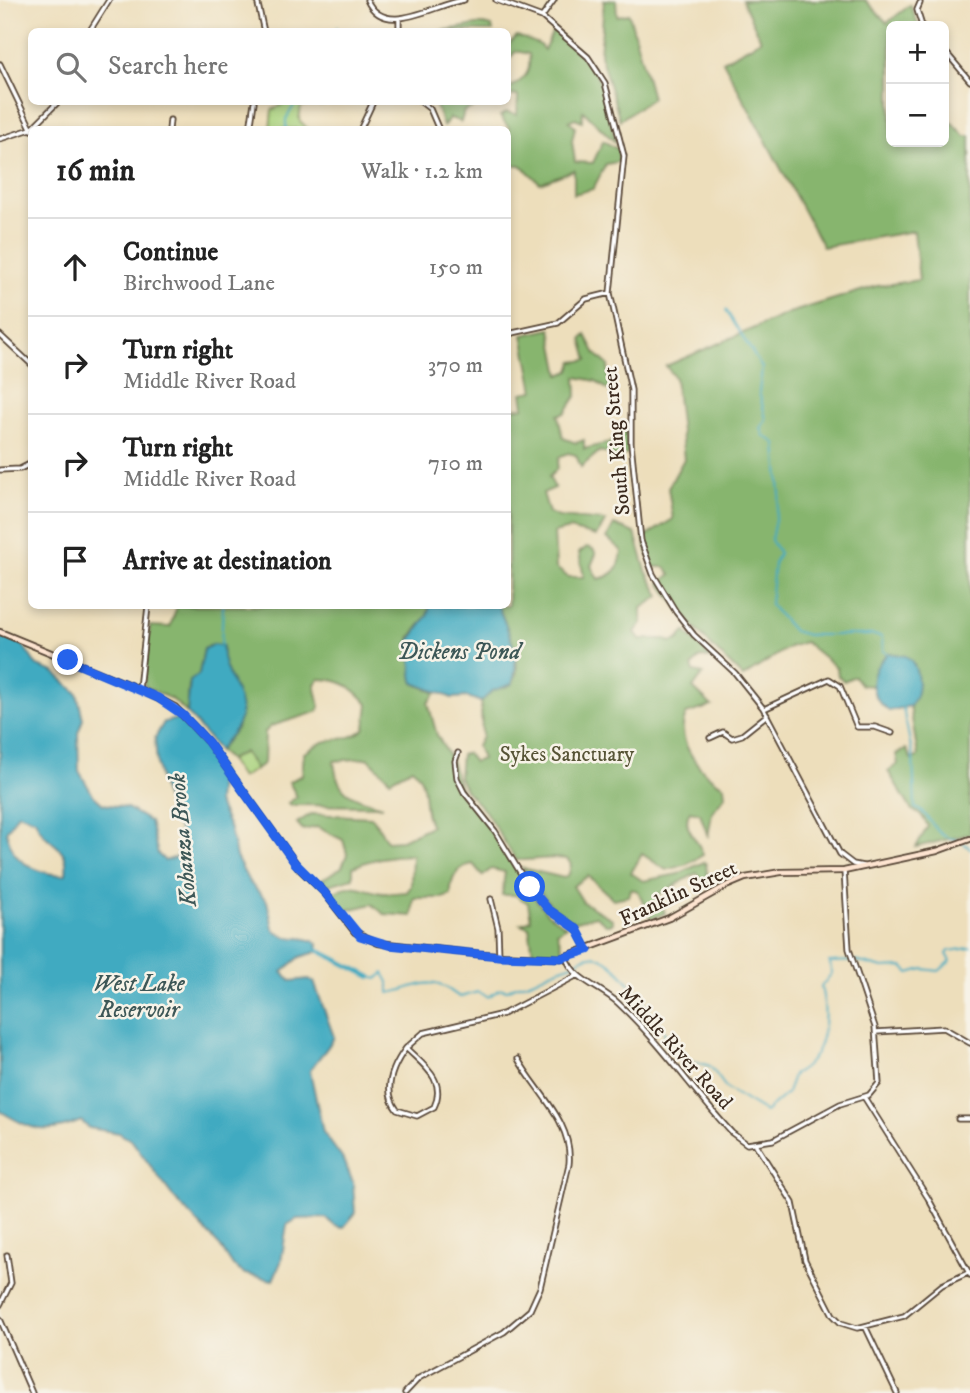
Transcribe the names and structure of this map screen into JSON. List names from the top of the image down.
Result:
{
  "streets": {
    "main road": ["Franklin Street"],
    "street": ["South King Street", "Middle River Road"]
  },
  "crossings": [
    ["South King Street", "Franklin Street"],
    ["Franklin Street", "Middle River Road"]
  ],
  "water": ["Dickens Pond", "Kohanza Brook", "West Lake Reservoir"],
  "parks": ["Sykes Sanctuary"],
  "page": {
    "map_buttons": ["+", "−"],
    "search": "Search here",
    "heading": ["16 min", "Walk · 1.2 km"],
    "list": [
      ["Continue", "Birchwood Lane", "150 m"],
      ["Turn right", "Middle River Road", "370 m"],
      ["Turn right", "Middle River Road", "710 m"],
      "Arrive at destination"
    ]
  }
}
